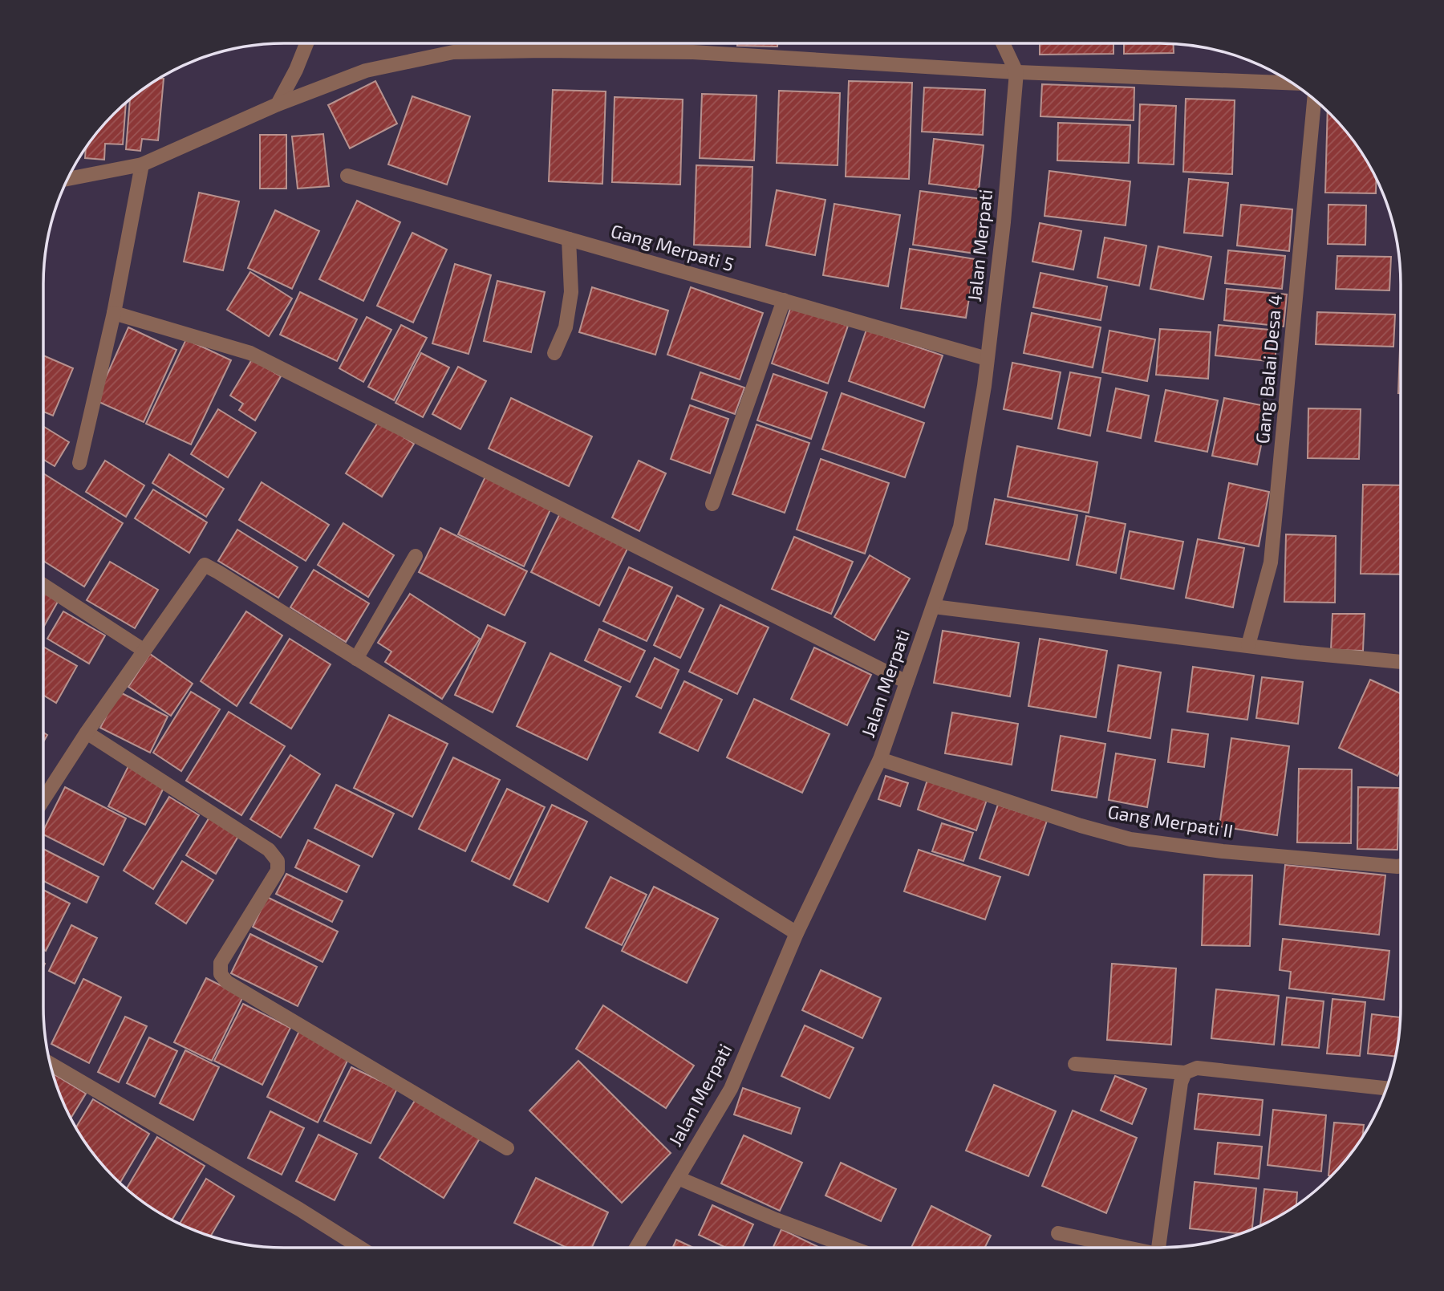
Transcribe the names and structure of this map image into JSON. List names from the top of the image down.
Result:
{
  "streets": {
    "street": [
      "Jalan Merpati",
      "Gang Merpati 5",
      "Gang Balai Desa 4",
      "Gang Merpati II"
    ]
  },
  "crossings": [
    ["Jalan Merpati", "Gang Merpati 5"],
    ["Jalan Merpati", "Gang Merpati II"]
  ]
}
